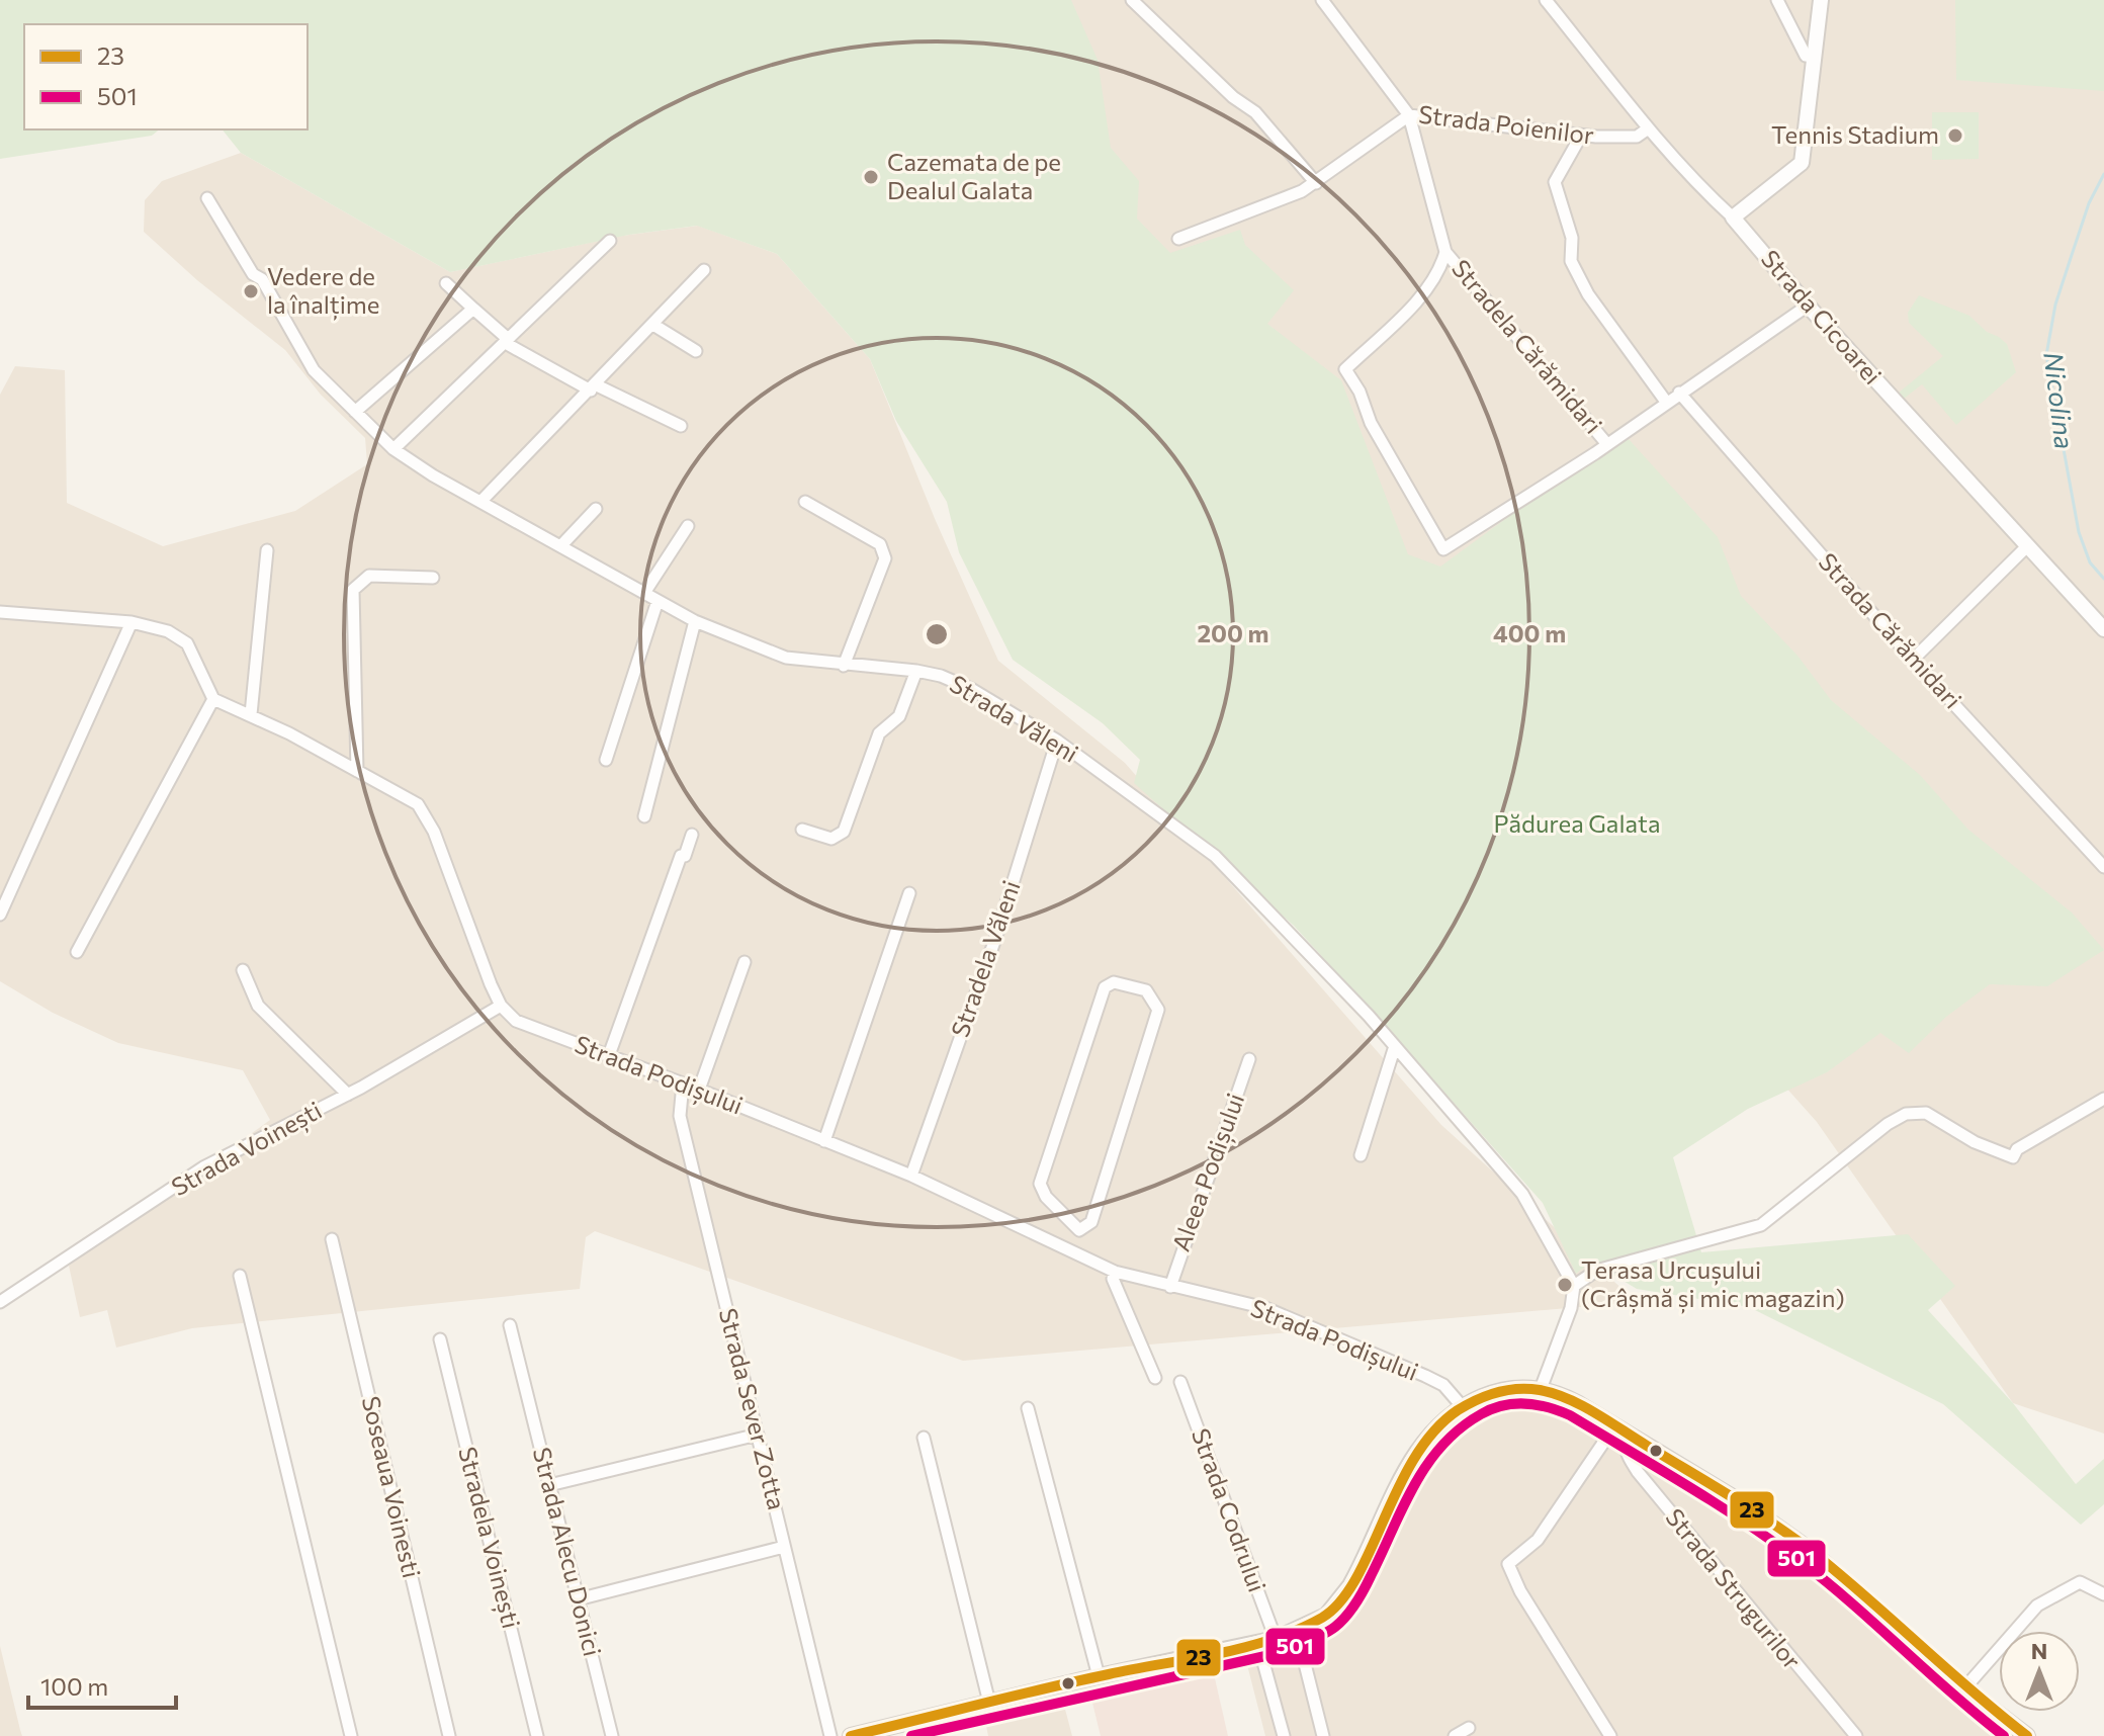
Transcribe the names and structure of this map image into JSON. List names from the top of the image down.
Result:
{
  "streets": {
    "main road": ["Strada Cicoarei"],
    "street": [
      "Strada Poienilor",
      "Stradela Cărămidari",
      "Strada Cărămidari",
      "Strada Văleni",
      "Stradela Văleni",
      "Strada Podișului",
      "Strada Voinești",
      "Aleea Podișului",
      "Strada Sever Zotta",
      "Soseaua Voinesti",
      "Strada Codrului",
      "Stradela Voinești",
      "Strada Alecu Donici",
      "Strada Strugurilor"
    ]
  },
  "crossings": [
    ["Strada Poienilor", "Strada Cicoarei"],
    ["Strada Poienilor", "Stradela Cărămidari"],
    ["Strada Cicoarei", "Stradela Cărămidari"],
    ["Stradela Cărămidari", "Strada Cărămidari"],
    ["Strada Văleni", "Stradela Văleni"],
    ["Stradela Văleni", "Strada Podișului"],
    ["Strada Podișului", "Strada Voinești"],
    ["Strada Podișului", "Aleea Podișului"],
    ["Strada Podișului", "Strada Sever Zotta"]
  ],
  "water": ["Nicolina"],
  "parks": ["Pădurea Galata"],
  "places": [
    "Tennis Stadium",
    "Cazemata de pe Dealul Galata",
    "Vedere de la înalțime",
    "Terasa Urcușului (Crâșmă și mic magazin)"
  ],
  "lines": ["transit line 23", "transit line 501"],
  "legend": ["23", "501"],
  "scale_bar": "100 m",
  "north": "top",
  "rings": ["200 m", "400 m"]
}
